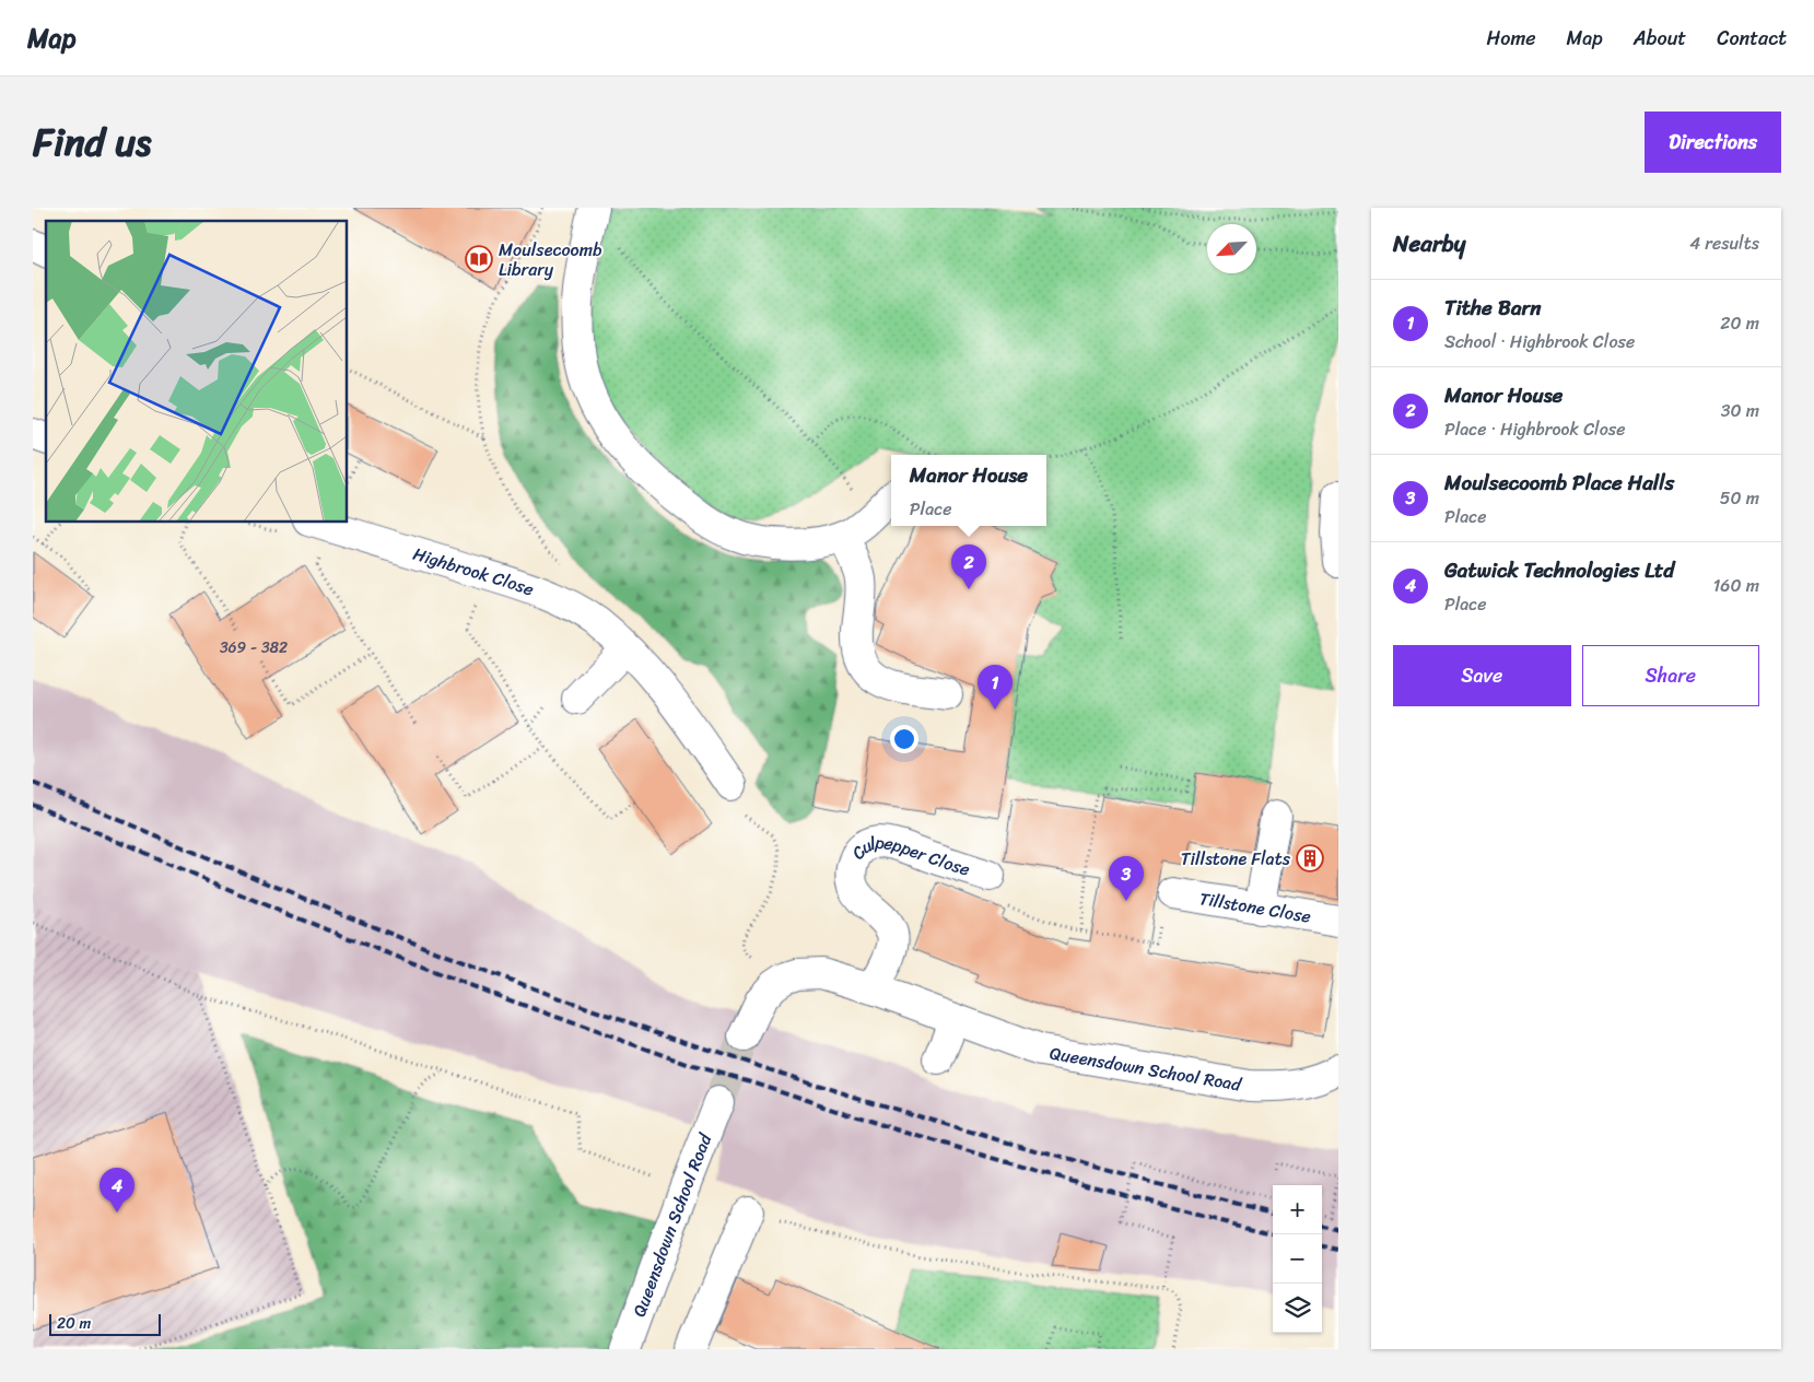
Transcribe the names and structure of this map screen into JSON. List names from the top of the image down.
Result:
{
  "streets": {
    "street": [
      "Highbrook Close",
      "Culpepper Close",
      "Tillstone Close",
      "Queensdown School Road"
    ]
  },
  "crossings": [
    ["Culpepper Close", "Queensdown School Road"]
  ],
  "places": {
    "library": ["Moulsecoomb Library"],
    "building": ["Tillstone Flats"]
  },
  "house_numbers": ["369 - 382"],
  "scale_bar": "20 m",
  "north": "bottom left",
  "page": {
    "header": "Map",
    "nav": [
      "Home",
      "Map",
      "About",
      "Contact"
    ],
    "title": "Find us",
    "buttons": [
      "Directions",
      ["Save", "Share"]
    ],
    "heading": ["Nearby", "4 results"],
    "list": [
      {
        "mark": "1",
        "name": "Tithe Barn",
        "note": "School · Highbrook Close",
        "value": "20 m"
      },
      {
        "mark": "2",
        "name": "Manor House",
        "note": "Place · Highbrook Close",
        "value": "30 m"
      },
      {
        "mark": "3",
        "name": "Moulsecoomb Place Halls",
        "note": "Place",
        "value": "50 m"
      },
      {
        "mark": "4",
        "name": "Gatwick Technologies Ltd",
        "note": "Place",
        "value": "160 m"
      }
    ],
    "popup": ["Manor House", "Place"],
    "pins": [
      "2",
      "1",
      "3",
      "4"
    ],
    "map_buttons": ["+", "−"],
    "scale": "20 m"
  }
}
